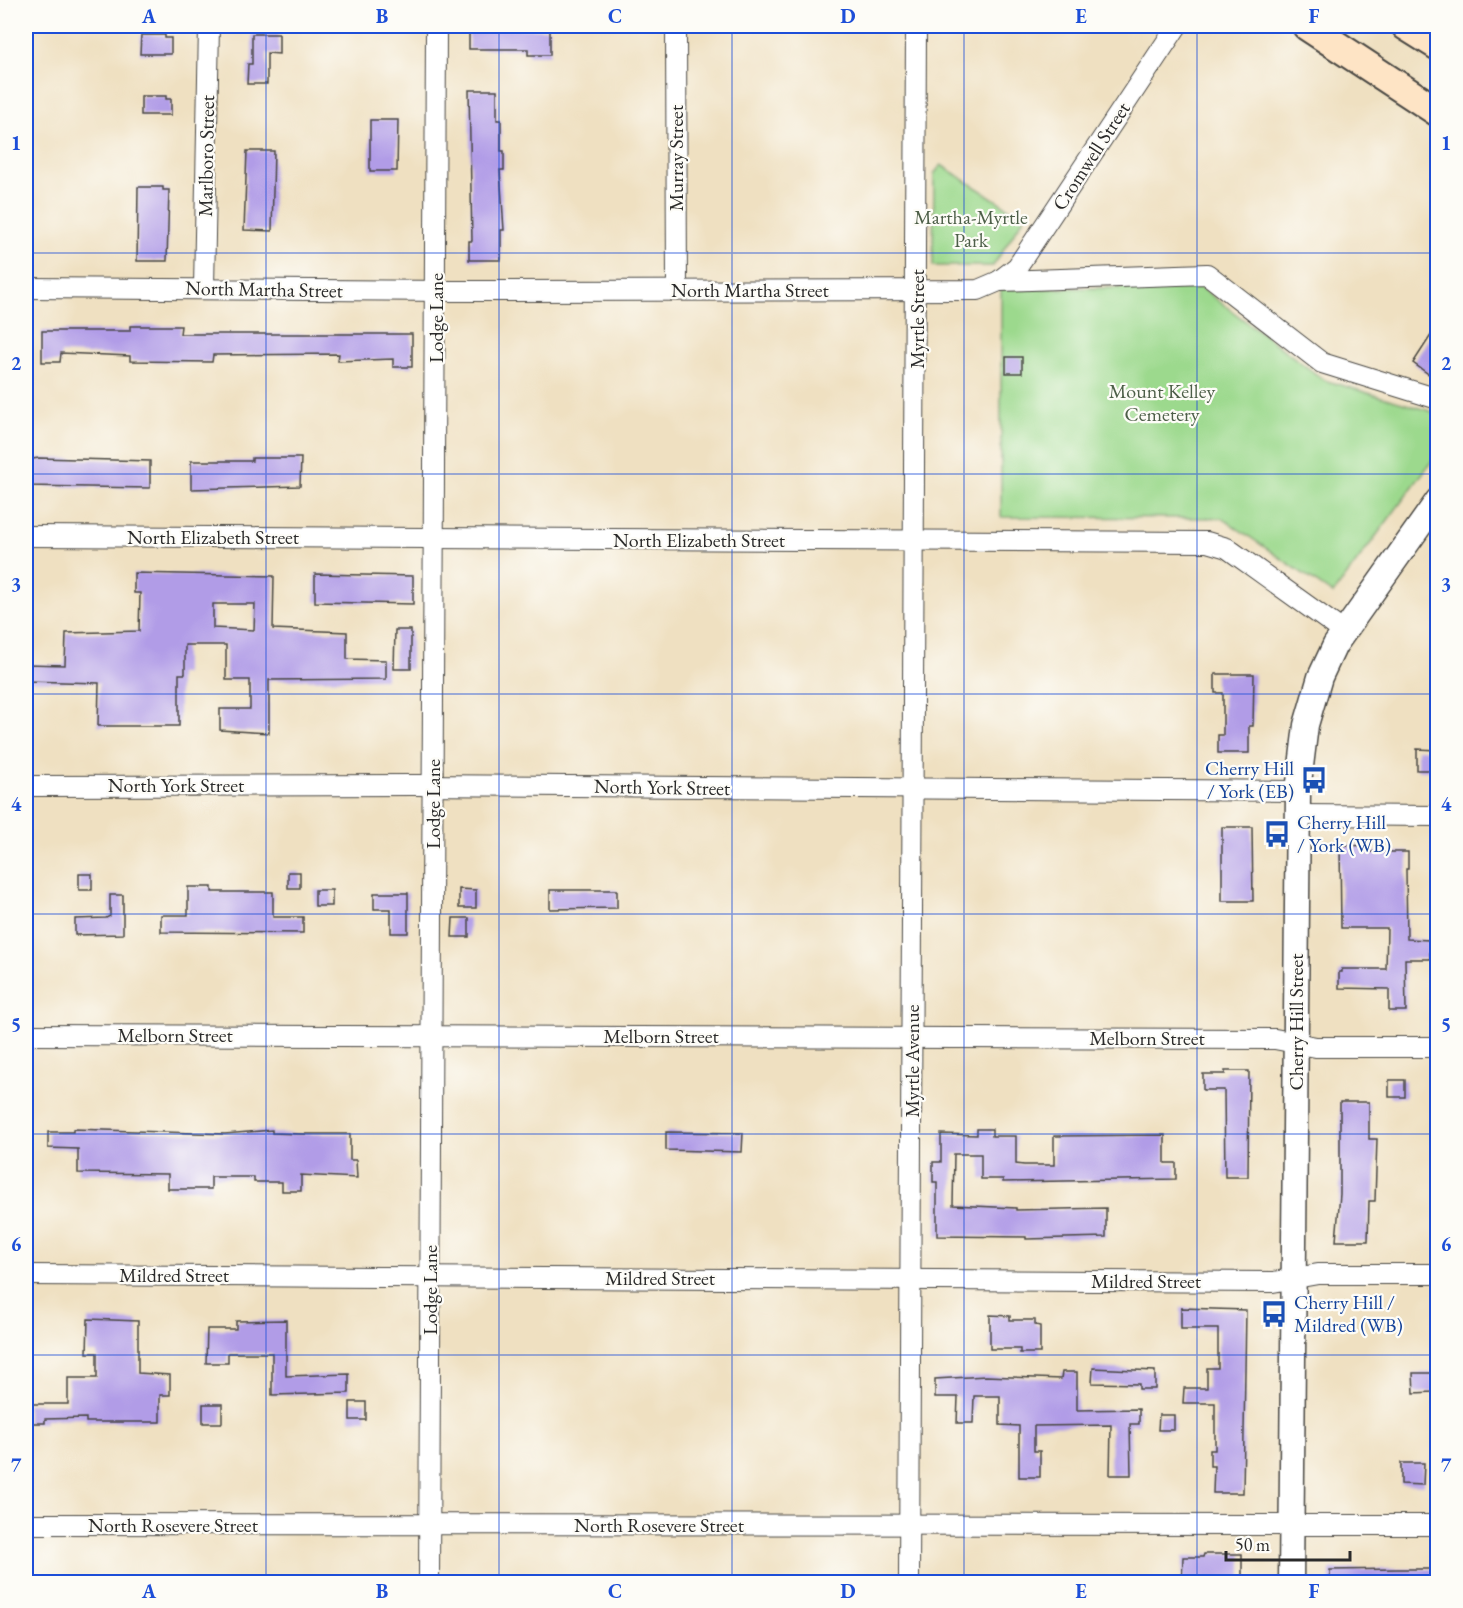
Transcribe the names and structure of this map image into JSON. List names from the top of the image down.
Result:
{
  "streets": {
    "street": [
      "Marlboro Street",
      "Cromwell Street",
      "Murray Street",
      "North Martha Street",
      "Lodge Lane",
      "Myrtle Street",
      "North Elizabeth Street",
      "North York Street",
      "Cherry Hill Street",
      "Melborn Street",
      "Myrtle Avenue",
      "Mildred Street",
      "North Rosevere Street"
    ]
  },
  "crossings": [
    ["Marlboro Street", "North Martha Street"],
    ["Cromwell Street", "North Martha Street"],
    ["Murray Street", "North Martha Street"],
    ["North Martha Street", "Lodge Lane"],
    ["North Martha Street", "Myrtle Street"],
    ["Lodge Lane", "North Elizabeth Street"],
    ["Lodge Lane", "North York Street"],
    ["Lodge Lane", "Melborn Street"],
    ["Lodge Lane", "Mildred Street"],
    ["Lodge Lane", "North Rosevere Street"],
    ["Myrtle Street", "North Elizabeth Street"],
    ["Myrtle Street", "Myrtle Avenue"],
    ["North Elizabeth Street", "Cherry Hill Street"],
    ["North Elizabeth Street", "Myrtle Avenue"],
    ["North York Street", "Cherry Hill Street"],
    ["North York Street", "Myrtle Avenue"],
    ["Cherry Hill Street", "Melborn Street"],
    ["Cherry Hill Street", "Mildred Street"],
    ["Cherry Hill Street", "North Rosevere Street"],
    ["Melborn Street", "Myrtle Avenue"],
    ["Myrtle Avenue", "Mildred Street"],
    ["Myrtle Avenue", "North Rosevere Street"]
  ],
  "parks": ["Martha-Myrtle Park", "Mount Kelley Cemetery"],
  "places": {
    "bus stop": ["Cherry Hill / York (EB)", "Cherry Hill / York (WB)", "Cherry Hill / Mildred (WB)"]
  },
  "scale_bar": "50 m",
  "grid": {
    "columns": [
      "A",
      "B",
      "C",
      "D",
      "E",
      "F"
    ],
    "rows": [
      "1",
      "2",
      "3",
      "4",
      "5",
      "6",
      "7"
    ]
  }
}
